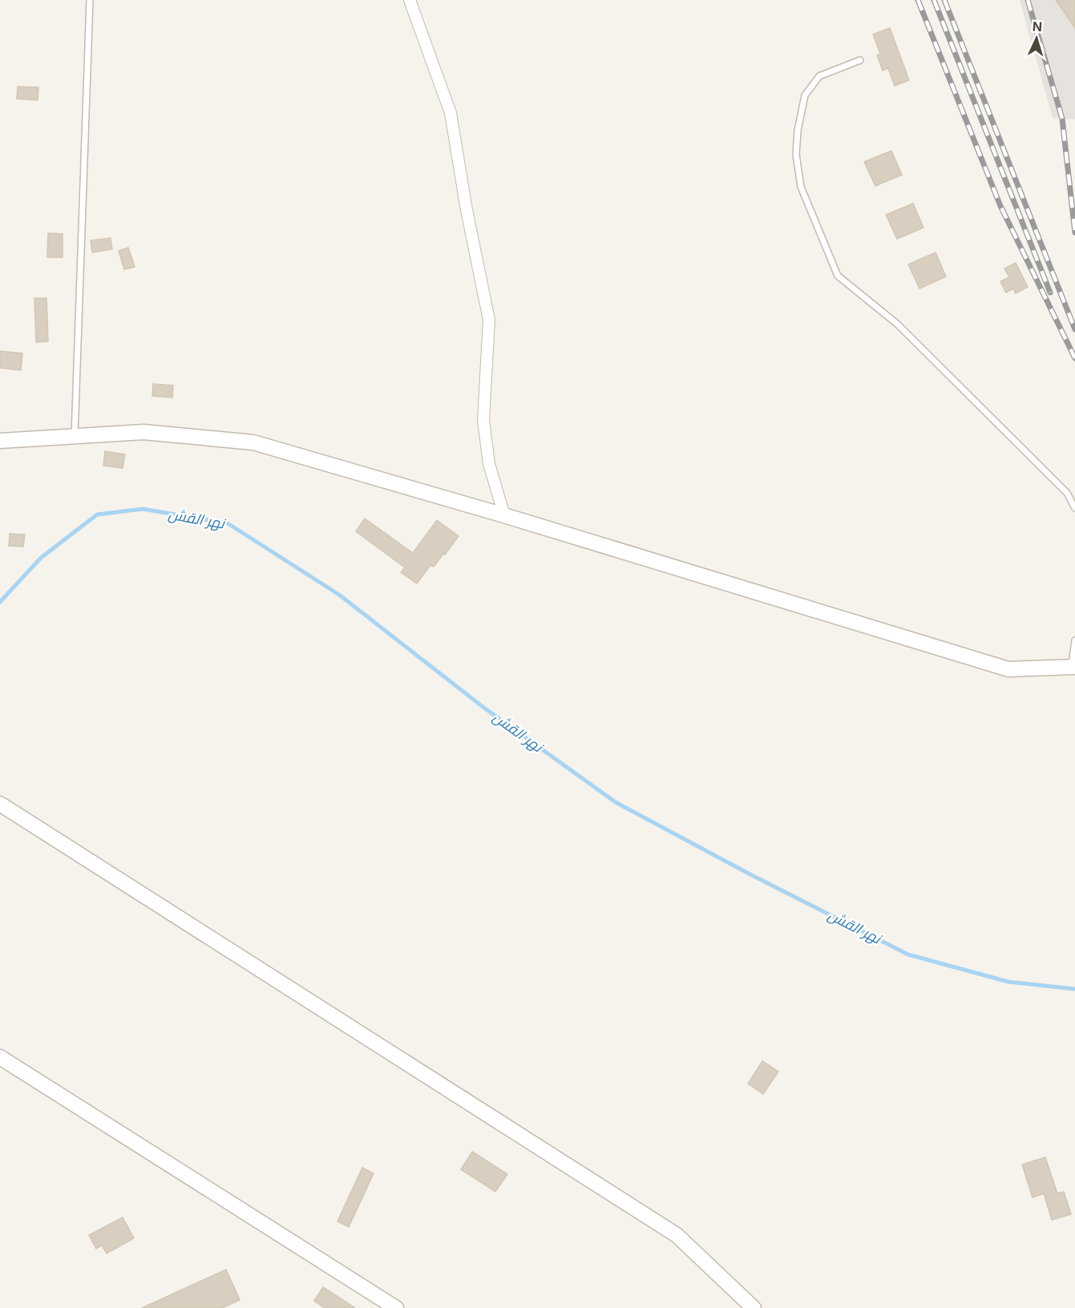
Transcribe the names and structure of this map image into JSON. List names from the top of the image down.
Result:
{
  "water": ["نهر القش"],
  "north": "top"
}
